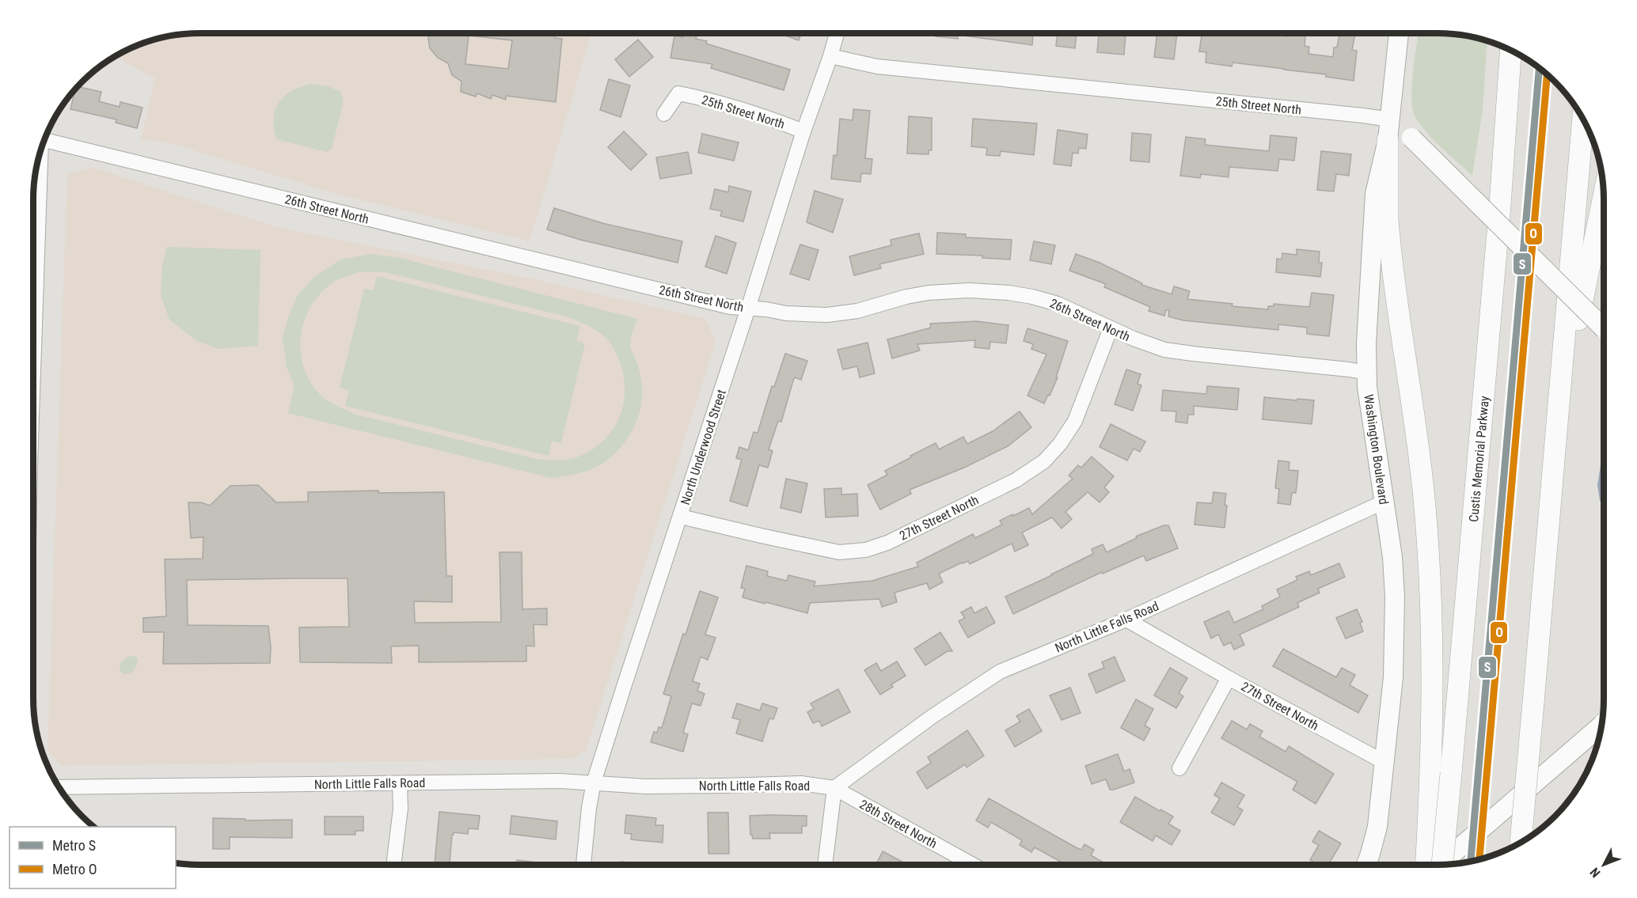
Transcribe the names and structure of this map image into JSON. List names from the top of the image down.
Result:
{
  "streets": {
    "highway": ["Custis Memorial Parkway"],
    "main road": ["Washington Boulevard"],
    "street": [
      "25th Street North",
      "26th Street North",
      "North Underwood Street",
      "27th Street North",
      "North Little Falls Road",
      "28th Street North"
    ]
  },
  "crossings": [
    ["25th Street North", "North Underwood Street"],
    ["25th Street North", "Washington Boulevard"],
    ["26th Street North", "North Underwood Street"],
    ["26th Street North", "Washington Boulevard"],
    ["26th Street North", "27th Street North"],
    ["North Underwood Street", "27th Street North"],
    ["North Underwood Street", "North Little Falls Road"],
    ["Washington Boulevard", "27th Street North"],
    ["Washington Boulevard", "North Little Falls Road"],
    ["27th Street North", "North Little Falls Road"],
    ["North Little Falls Road", "28th Street North"]
  ],
  "lines": ["metro line S", "metro line O"],
  "legend": ["Metro S", "Metro O"],
  "north": "bottom left"
}
